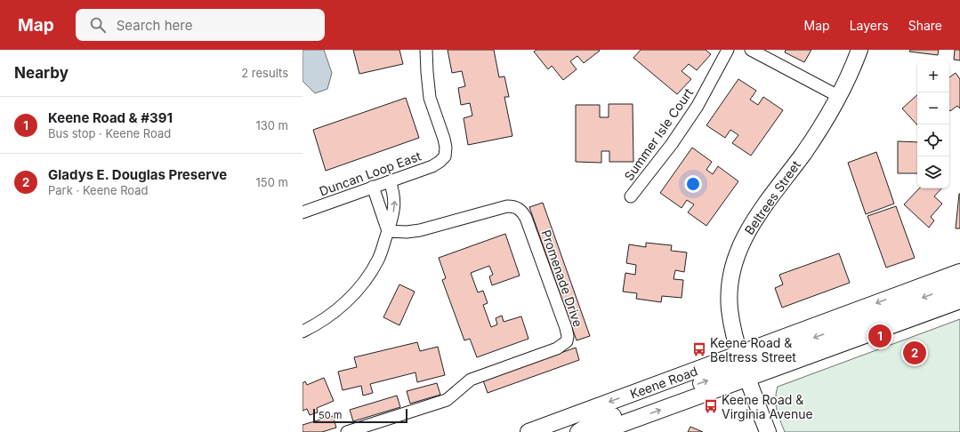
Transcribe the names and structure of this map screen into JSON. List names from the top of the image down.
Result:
{
  "streets": {
    "main road": ["Beltrees Street", "Keene Road"],
    "street": ["Summer Isle Court", "Duncan Loop East", "Promenade Drive"]
  },
  "crossings": [
    ["Beltrees Street", "Keene Road"]
  ],
  "places": {
    "bus stop": ["Keene Road & Beltress Street", "Keene Road & Virginia Avenue"]
  },
  "scale_bar": "50 m",
  "page": {
    "header": "Map",
    "search": "Search here",
    "nav": ["Map", "Layers", "Share"],
    "heading": ["Nearby", "2 results"],
    "map_buttons": ["+", "−"],
    "list": [
      {
        "mark": "1",
        "name": "Keene Road & #391",
        "note": "Bus stop · Keene Road",
        "value": "130 m"
      },
      {
        "mark": "2",
        "name": "Gladys E. Douglas Preserve",
        "note": "Park · Keene Road",
        "value": "150 m"
      }
    ],
    "pins": ["1", "2"],
    "scale": "50 m"
  }
}
